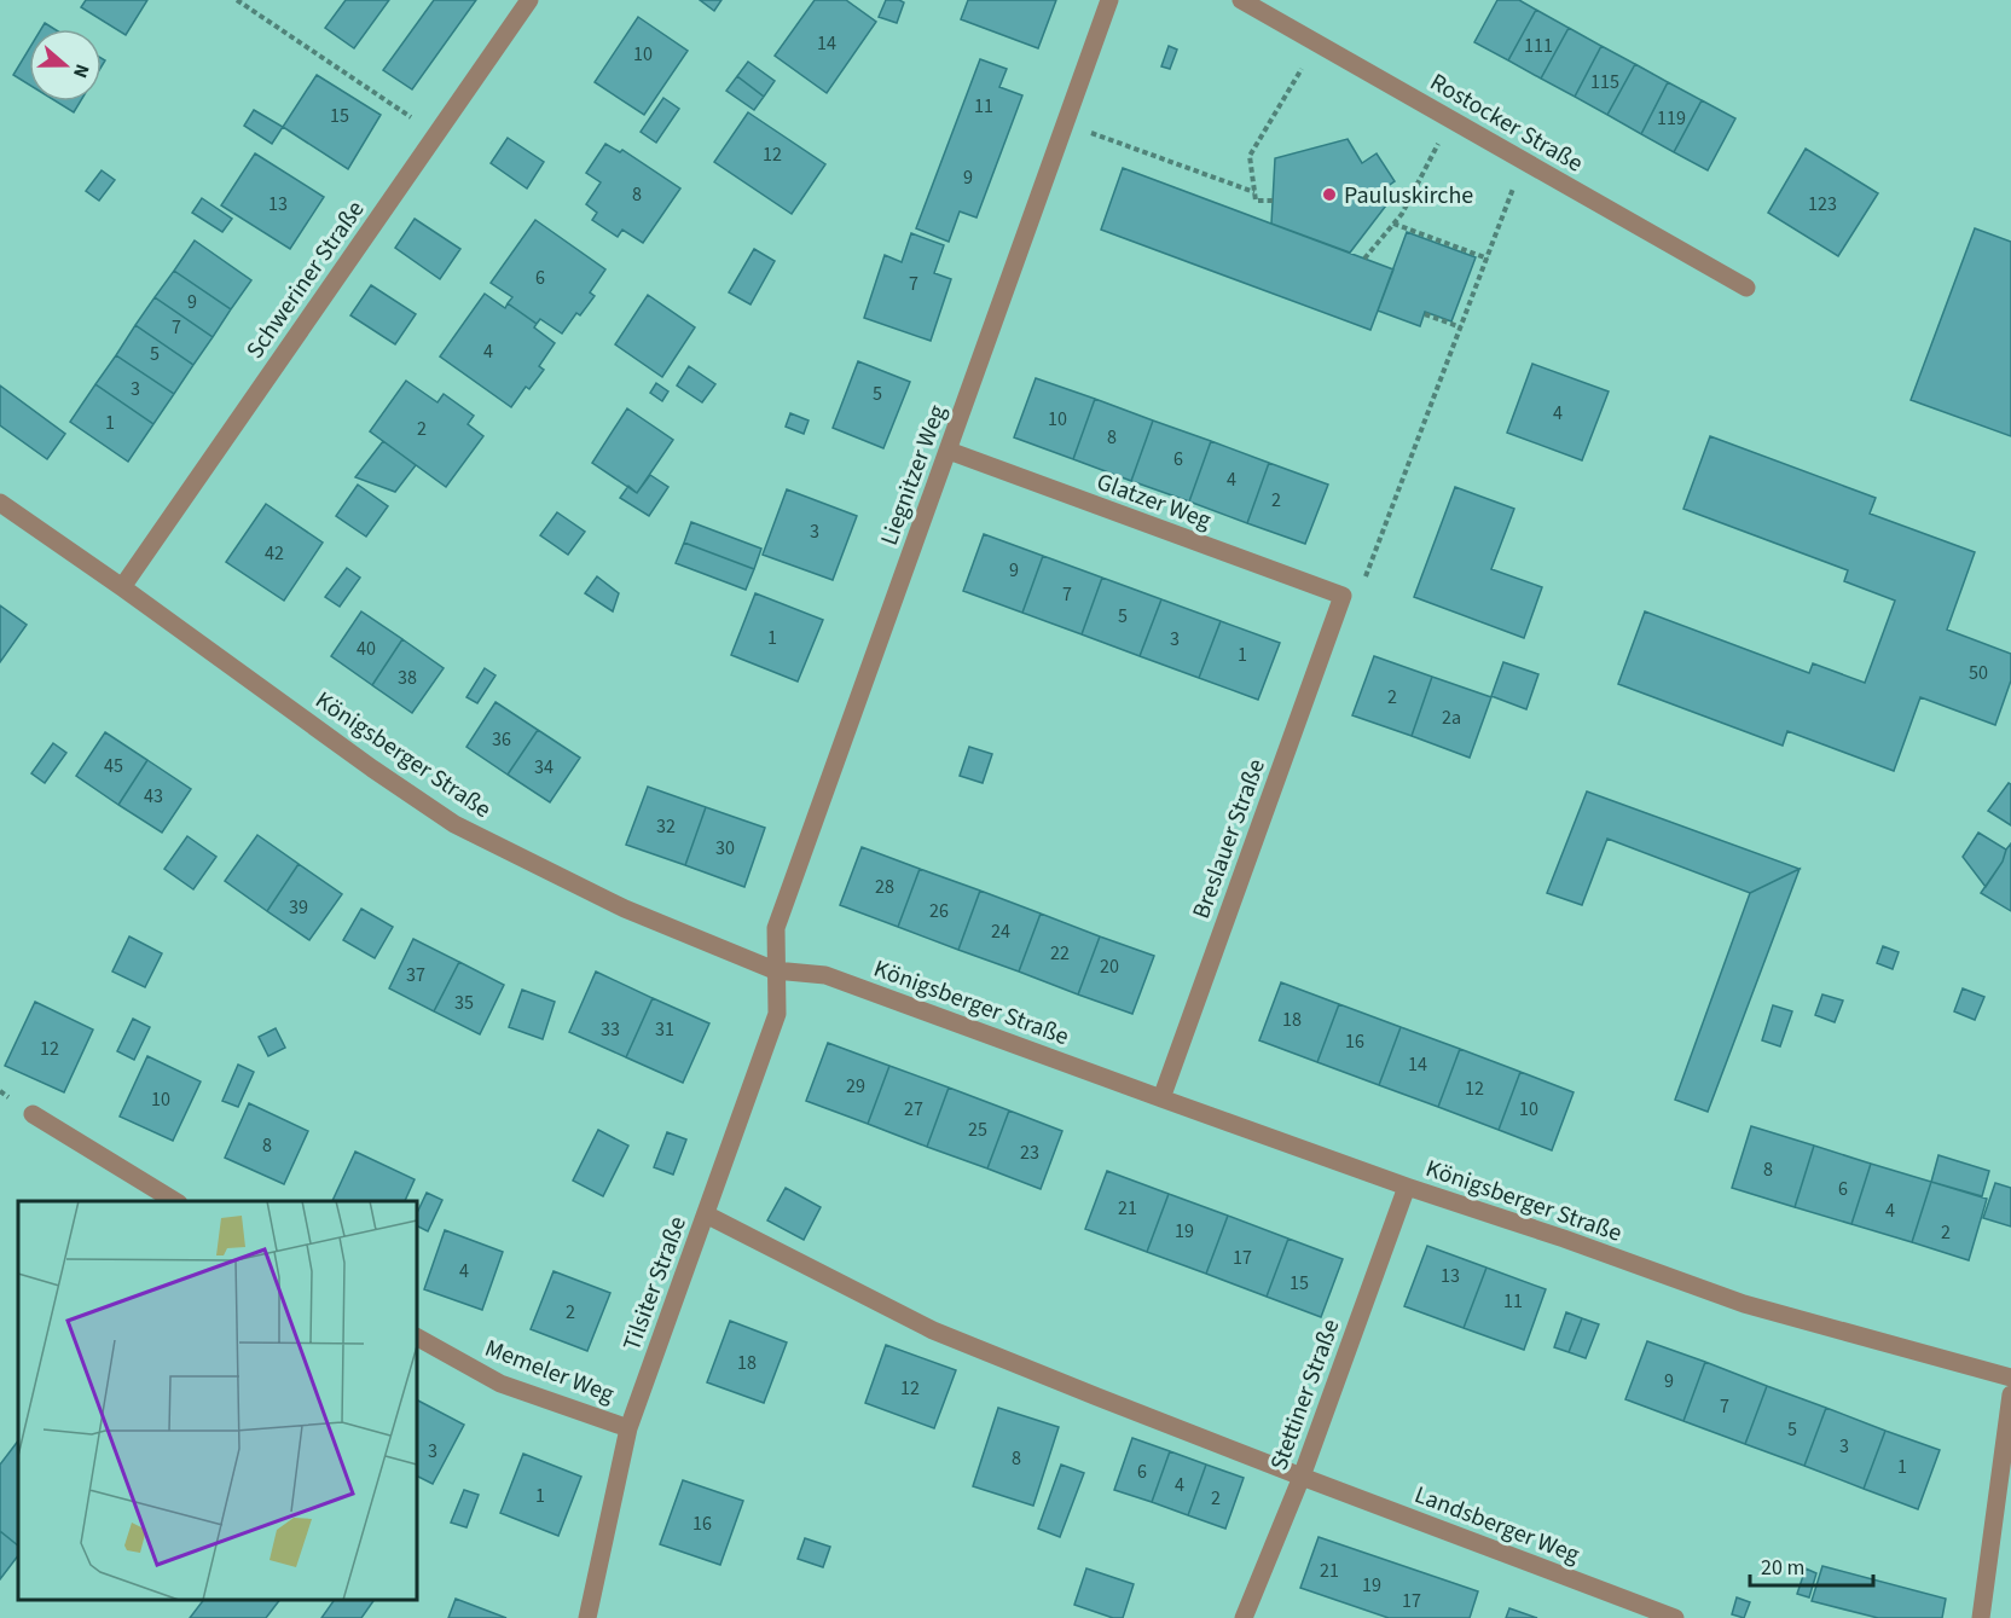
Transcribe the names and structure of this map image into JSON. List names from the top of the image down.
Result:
{
  "streets": {
    "street": [
      "Rostocker Straße",
      "Schweriner Straße",
      "Liegnitzer Weg",
      "Glatzer Weg",
      "Königsberger Straße",
      "Breslauer Straße",
      "Tilsiter Straße",
      "Memeler Weg",
      "Stettiner Straße",
      "Landsberger Weg"
    ]
  },
  "crossings": [
    ["Schweriner Straße", "Königsberger Straße"],
    ["Liegnitzer Weg", "Glatzer Weg"],
    ["Liegnitzer Weg", "Königsberger Straße"],
    ["Liegnitzer Weg", "Tilsiter Straße"],
    ["Glatzer Weg", "Breslauer Straße"],
    ["Königsberger Straße", "Breslauer Straße"],
    ["Königsberger Straße", "Tilsiter Straße"],
    ["Königsberger Straße", "Stettiner Straße"],
    ["Tilsiter Straße", "Memeler Weg"],
    ["Tilsiter Straße", "Landsberger Weg"],
    ["Stettiner Straße", "Landsberger Weg"]
  ],
  "places": ["Pauluskirche"],
  "house_numbers": [
    "14",
    "111",
    "10",
    "115",
    "11",
    "15",
    "119",
    "12",
    "9",
    "8",
    "13",
    "123",
    "6",
    "7",
    "9",
    "7",
    "4",
    "5",
    "3",
    "5",
    "4",
    "10",
    "1",
    "2",
    "8",
    "6",
    "4",
    "2",
    "3",
    "42",
    "9",
    "7",
    "5",
    "1",
    "3",
    "40",
    "1",
    "50",
    "38",
    "2",
    "2a",
    "36",
    "45",
    "34",
    "43",
    "32",
    "30",
    "28",
    "39",
    "26",
    "24",
    "22",
    "20",
    "37",
    "35",
    "18",
    "33",
    "31",
    "16",
    "12",
    "14",
    "29",
    "12",
    "10",
    "27",
    "10",
    "25",
    "8",
    "23",
    "8",
    "6",
    "21",
    "4",
    "19",
    "2",
    "17",
    "4",
    "13",
    "15",
    "11",
    "2",
    "18",
    "9",
    "12",
    "7",
    "5",
    "3",
    "3",
    "8",
    "1",
    "6",
    "4",
    "1",
    "2",
    "16",
    "21",
    "19",
    "17"
  ],
  "scale_bar": "20 m",
  "north": "right"
}
